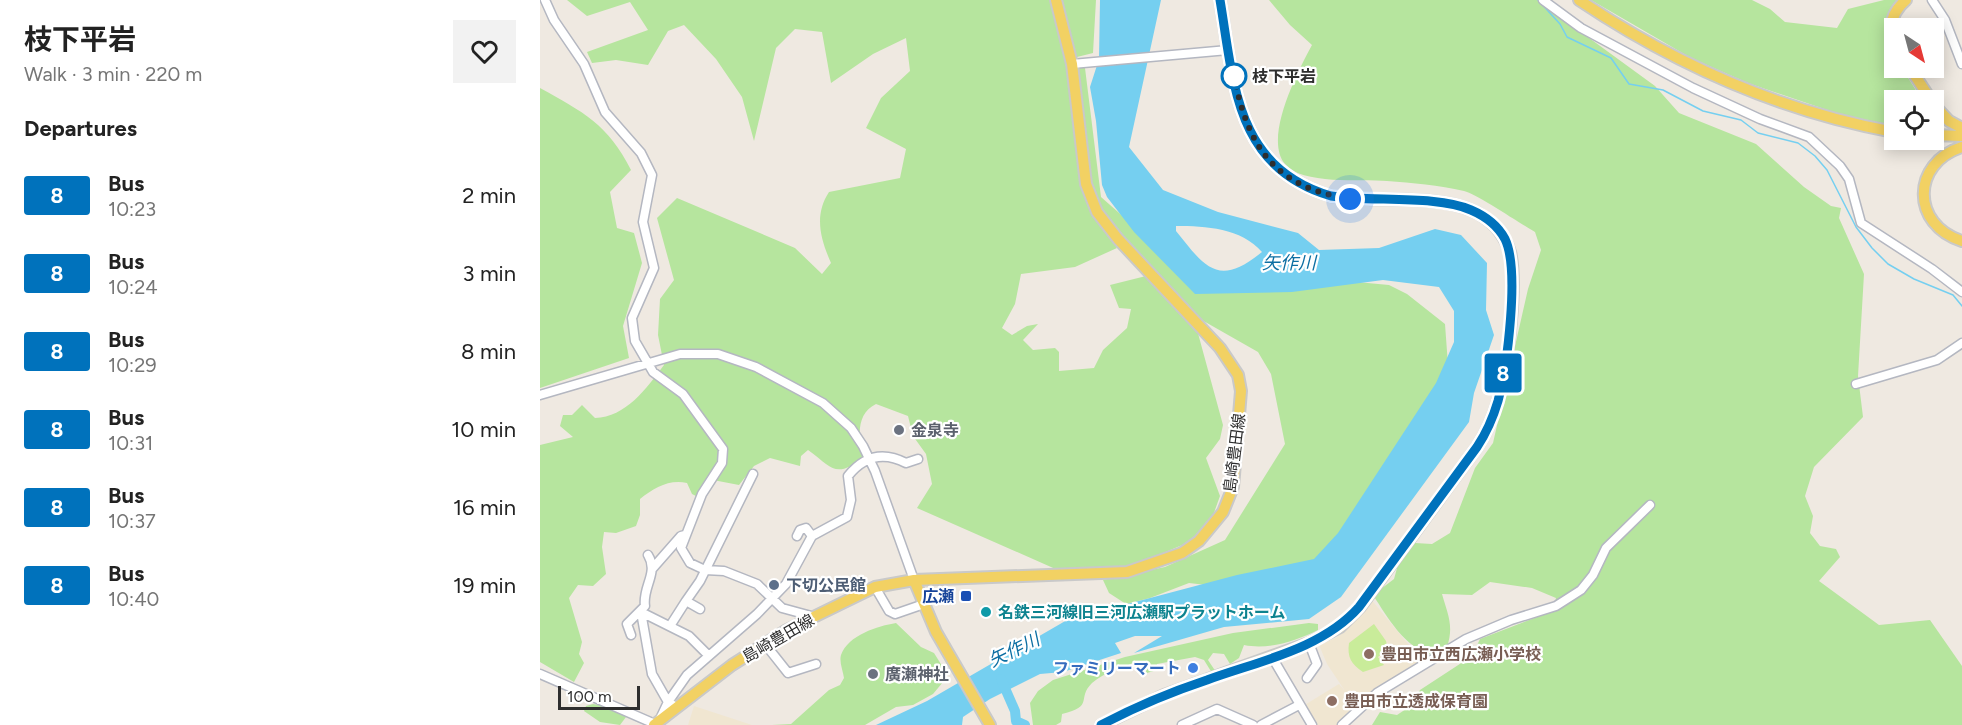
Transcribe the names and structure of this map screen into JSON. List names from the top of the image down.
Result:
{
  "streets": {
    "main road": ["島崎豊田線"]
  },
  "water": ["矢作川"],
  "places": {
    "other": [
      "枝下平岩",
      "金泉寺",
      "下切公民館",
      "名鉄三河線旧三河広瀬駅プラットホーム",
      "豊田市立西広瀬小学校",
      "ファミリーマート",
      "廣瀬神社",
      "豊田市立透成保育園"
    ],
    "transit": ["広瀬"]
  },
  "lines": ["bus line 8"],
  "scale_bar": "100 m",
  "north": "bottom right",
  "page": {
    "heading": [
      ["枝下平岩", "Walk · 3 min · 220 m"],
      "Departures"
    ],
    "on_map": "8",
    "list": [
      {
        "mark": "8",
        "name": "Bus",
        "note": "10:23",
        "value": "2 min"
      },
      {
        "mark": "8",
        "name": "Bus",
        "note": "10:24",
        "value": "3 min"
      },
      {
        "mark": "8",
        "name": "Bus",
        "note": "10:29",
        "value": "8 min"
      },
      {
        "mark": "8",
        "name": "Bus",
        "note": "10:31",
        "value": "10 min"
      },
      {
        "mark": "8",
        "name": "Bus",
        "note": "10:37",
        "value": "16 min"
      },
      {
        "mark": "8",
        "name": "Bus",
        "note": "10:40",
        "value": "19 min"
      }
    ],
    "scale": "100 m"
  }
}
